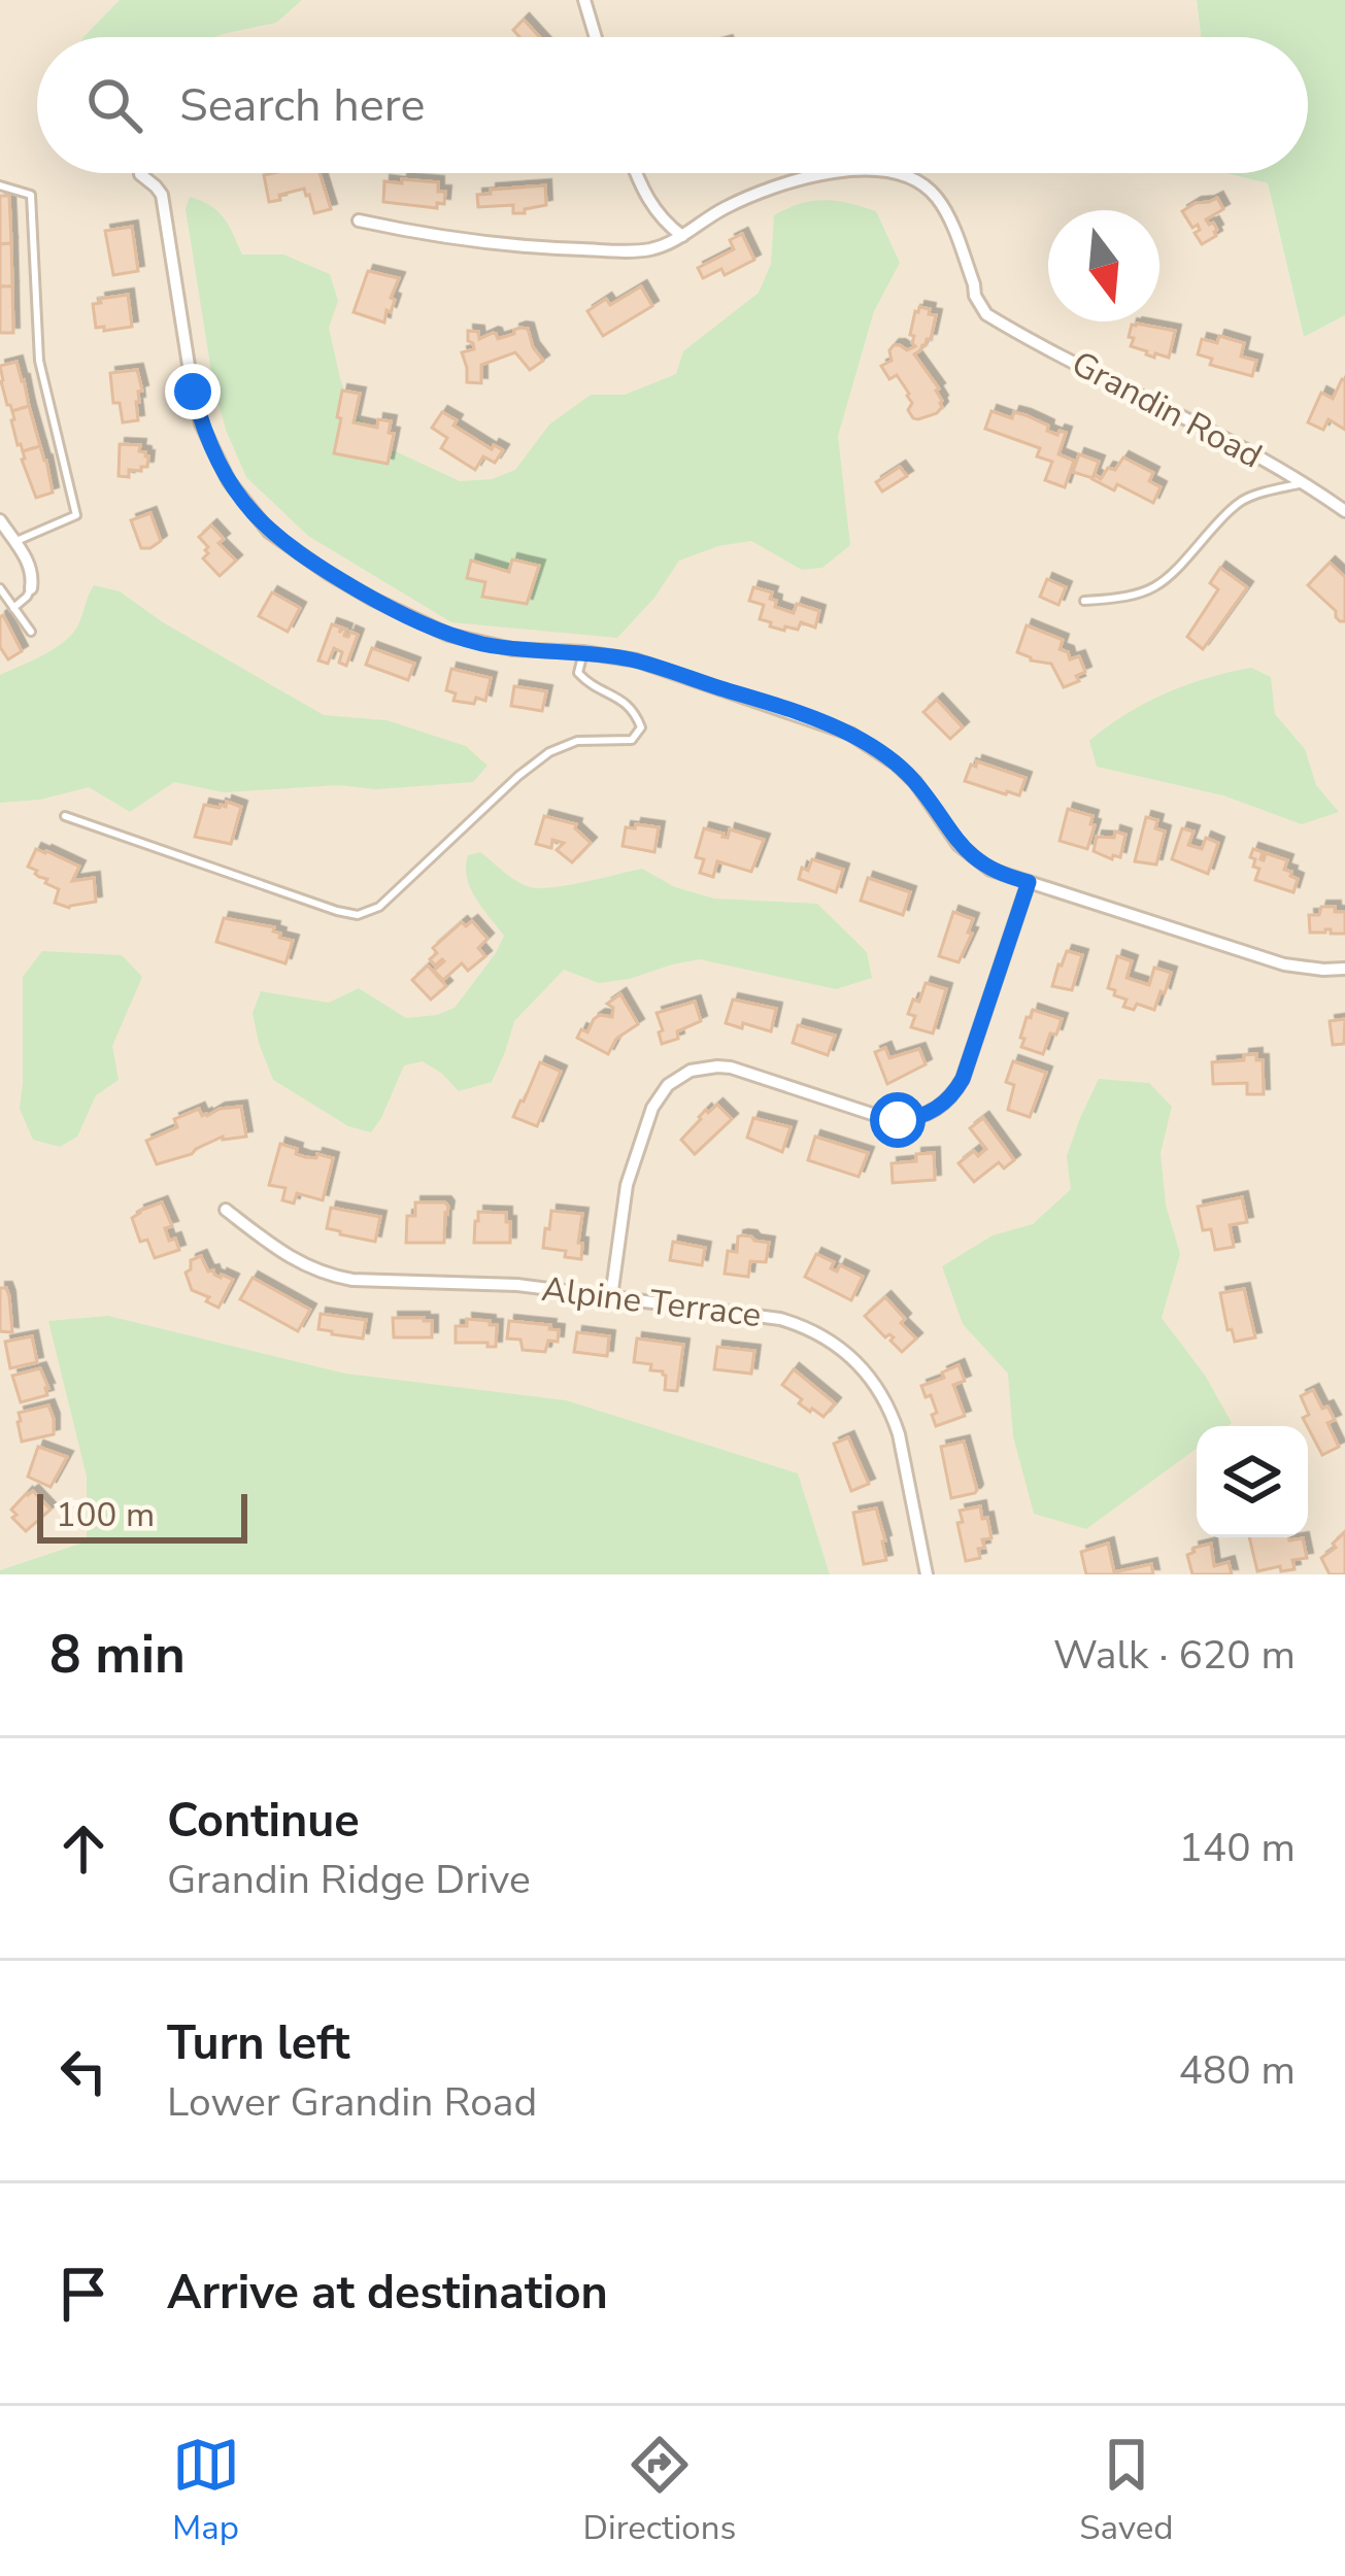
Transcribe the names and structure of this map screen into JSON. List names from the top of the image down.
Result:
{
  "streets": {
    "street": ["Grandin Road", "Alpine Terrace"]
  },
  "scale_bar": "100 m",
  "north": "bottom",
  "page": {
    "search": "Search here",
    "scale": "100 m",
    "heading": ["8 min", "Walk · 620 m"],
    "list": [
      ["Continue", "Grandin Ridge Drive", "140 m"],
      ["Turn left", "Lower Grandin Road", "480 m"],
      "Arrive at destination"
    ],
    "nav": ["Map", "Directions", "Saved"]
  }
}
